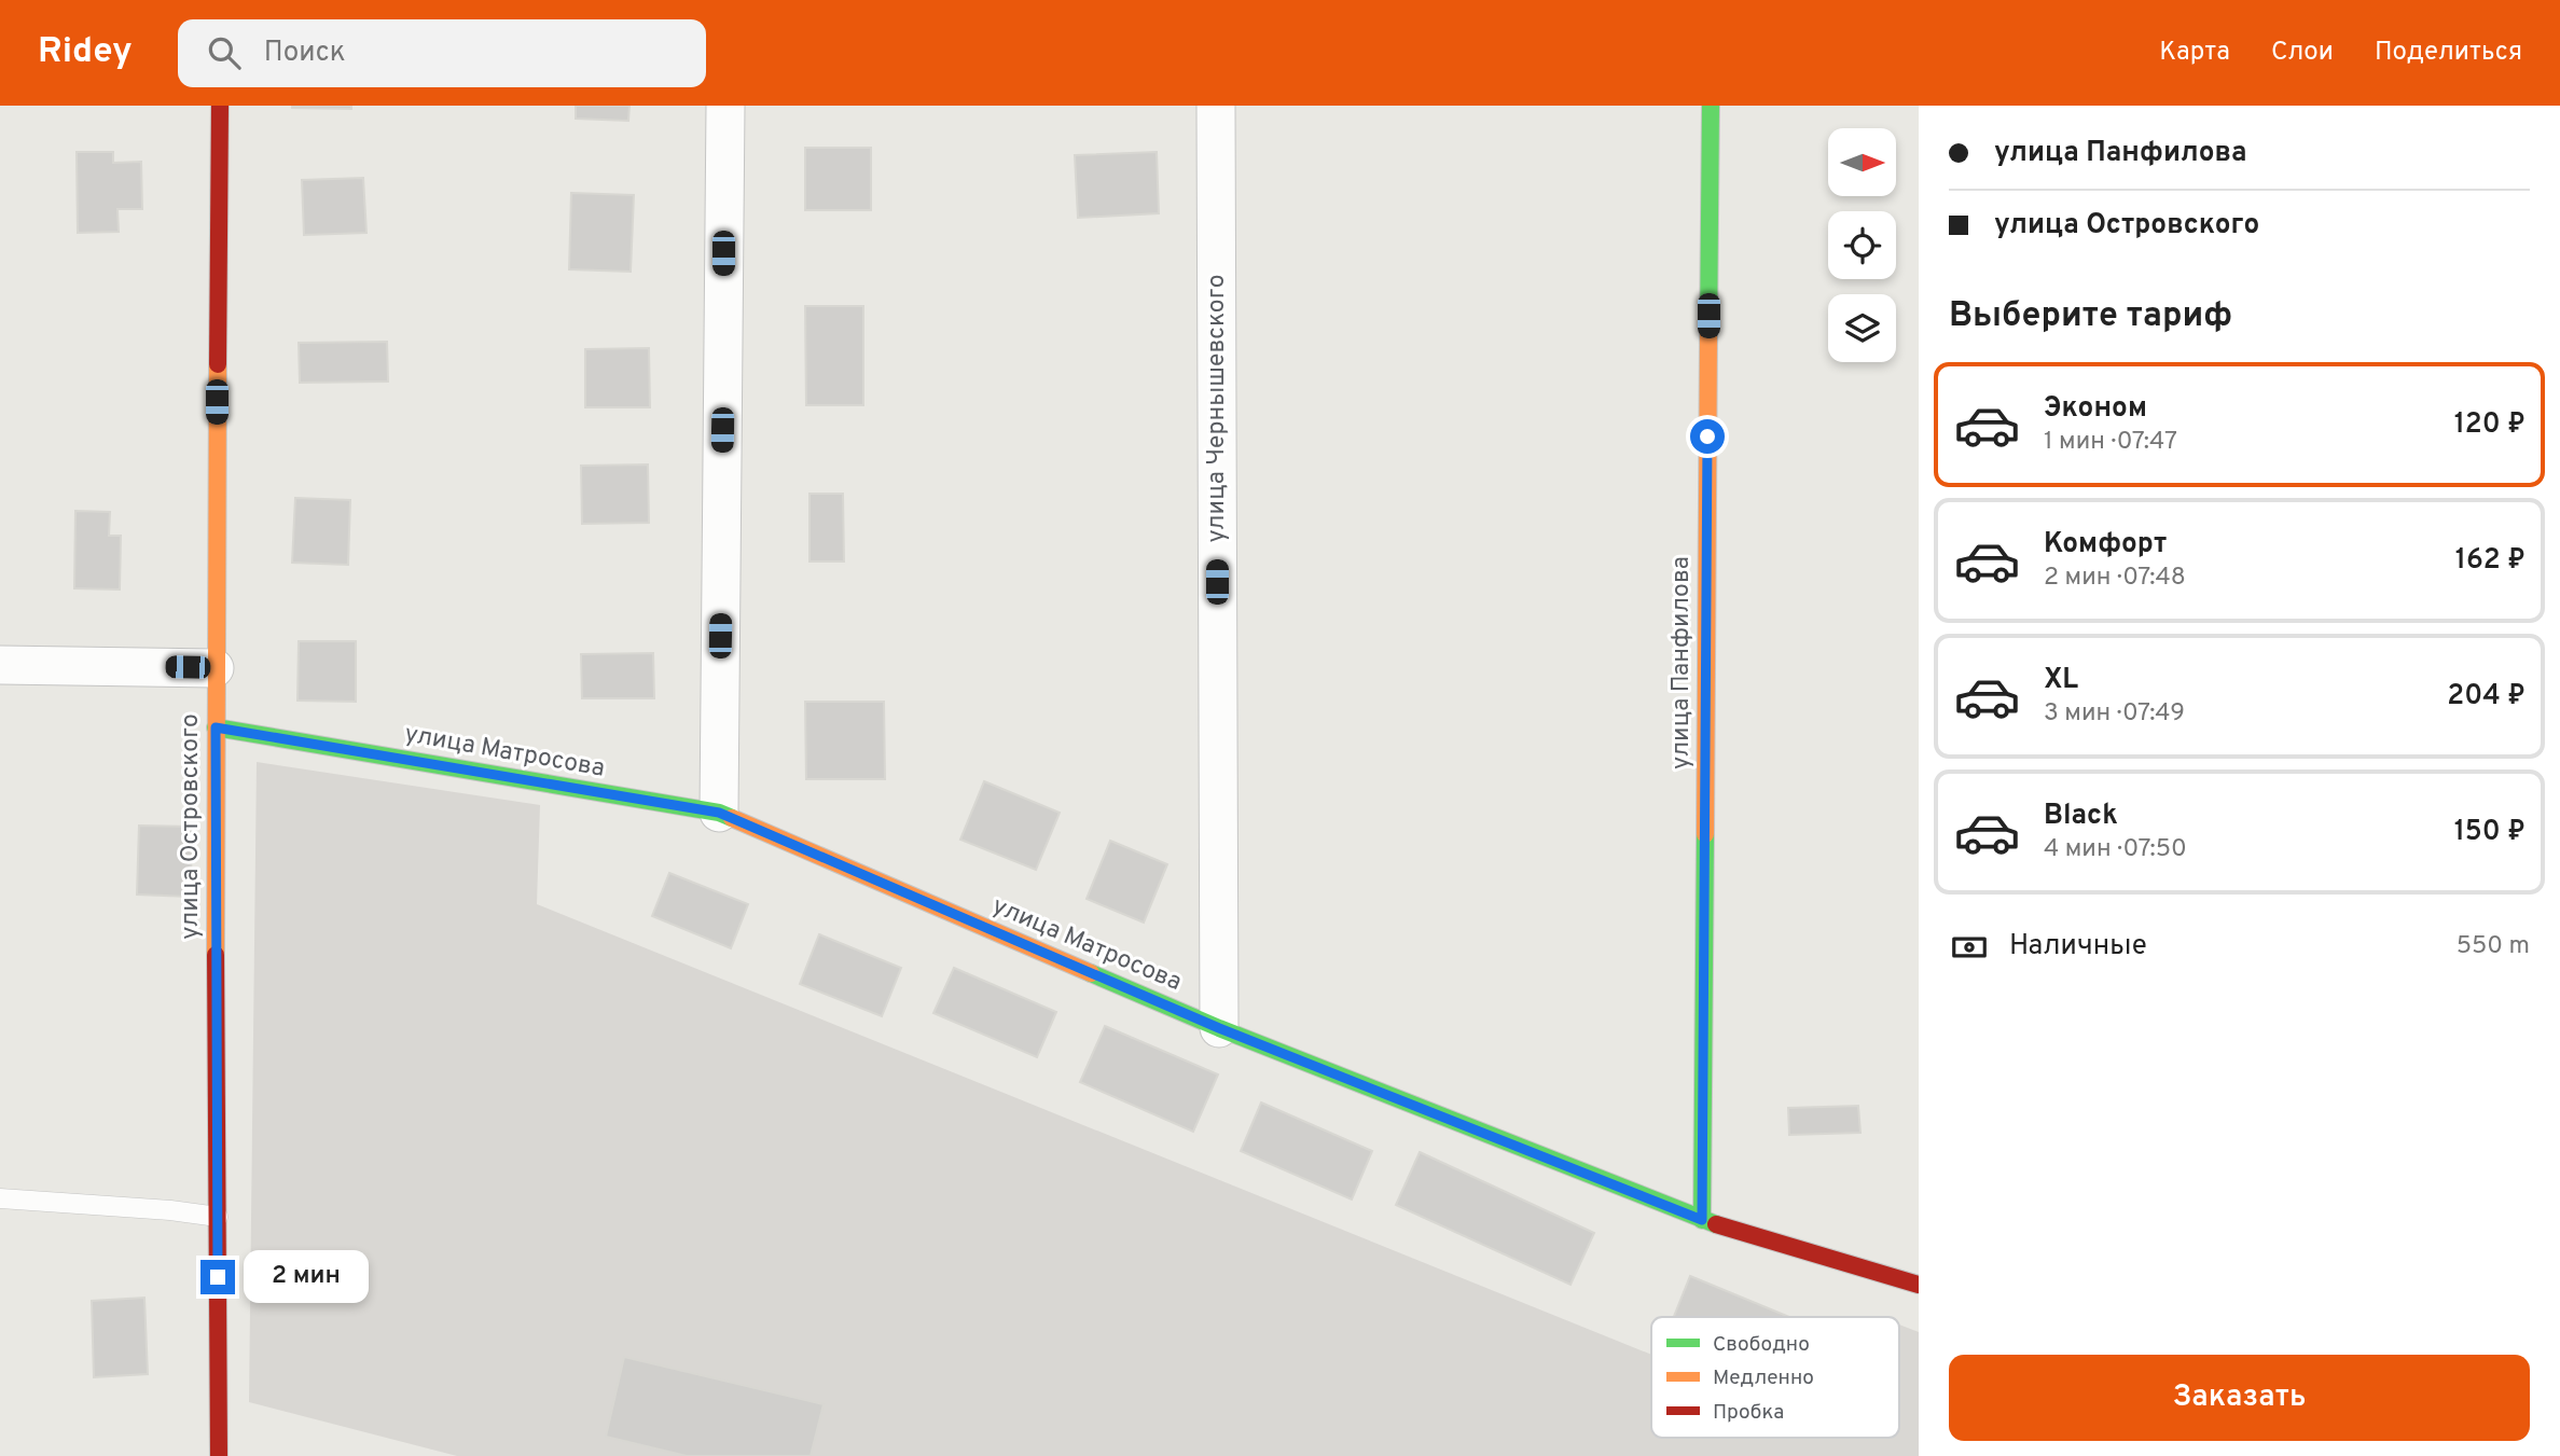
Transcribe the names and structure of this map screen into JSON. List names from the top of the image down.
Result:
{
  "streets": {
    "street": [
      "улица Чернышевского",
      "улица Панфилова",
      "улица Матросова",
      "улица Островского"
    ]
  },
  "crossings": [
    ["улица Чернышевского", "улица Матросова"],
    ["улица Панфилова", "улица Матросова"],
    ["улица Матросова", "улица Островского"]
  ],
  "legend": ["Свободно", "Медленно", "Пробка"],
  "north": "right",
  "page": {
    "header": "Ridey",
    "search": "Поиск",
    "nav": ["Карта", "Слои", "Поделиться"],
    "banner": ["улица Панфилова", "улица Островского"],
    "heading": "Выберите тариф",
    "list": [
      {
        "name": "Эконом",
        "note": "1 мин · 07:47",
        "value": "120 ₽"
      },
      {
        "name": "Комфорт",
        "note": "2 мин · 07:48",
        "value": "162 ₽"
      },
      {
        "name": "XL",
        "note": "3 мин · 07:49",
        "value": "204 ₽"
      },
      {
        "name": "Black",
        "note": "4 мин · 07:50",
        "value": "150 ₽"
      }
    ],
    "pay": ["Наличные", "550 m"],
    "bubble": "2 мин",
    "buttons": "Заказать"
  }
}
